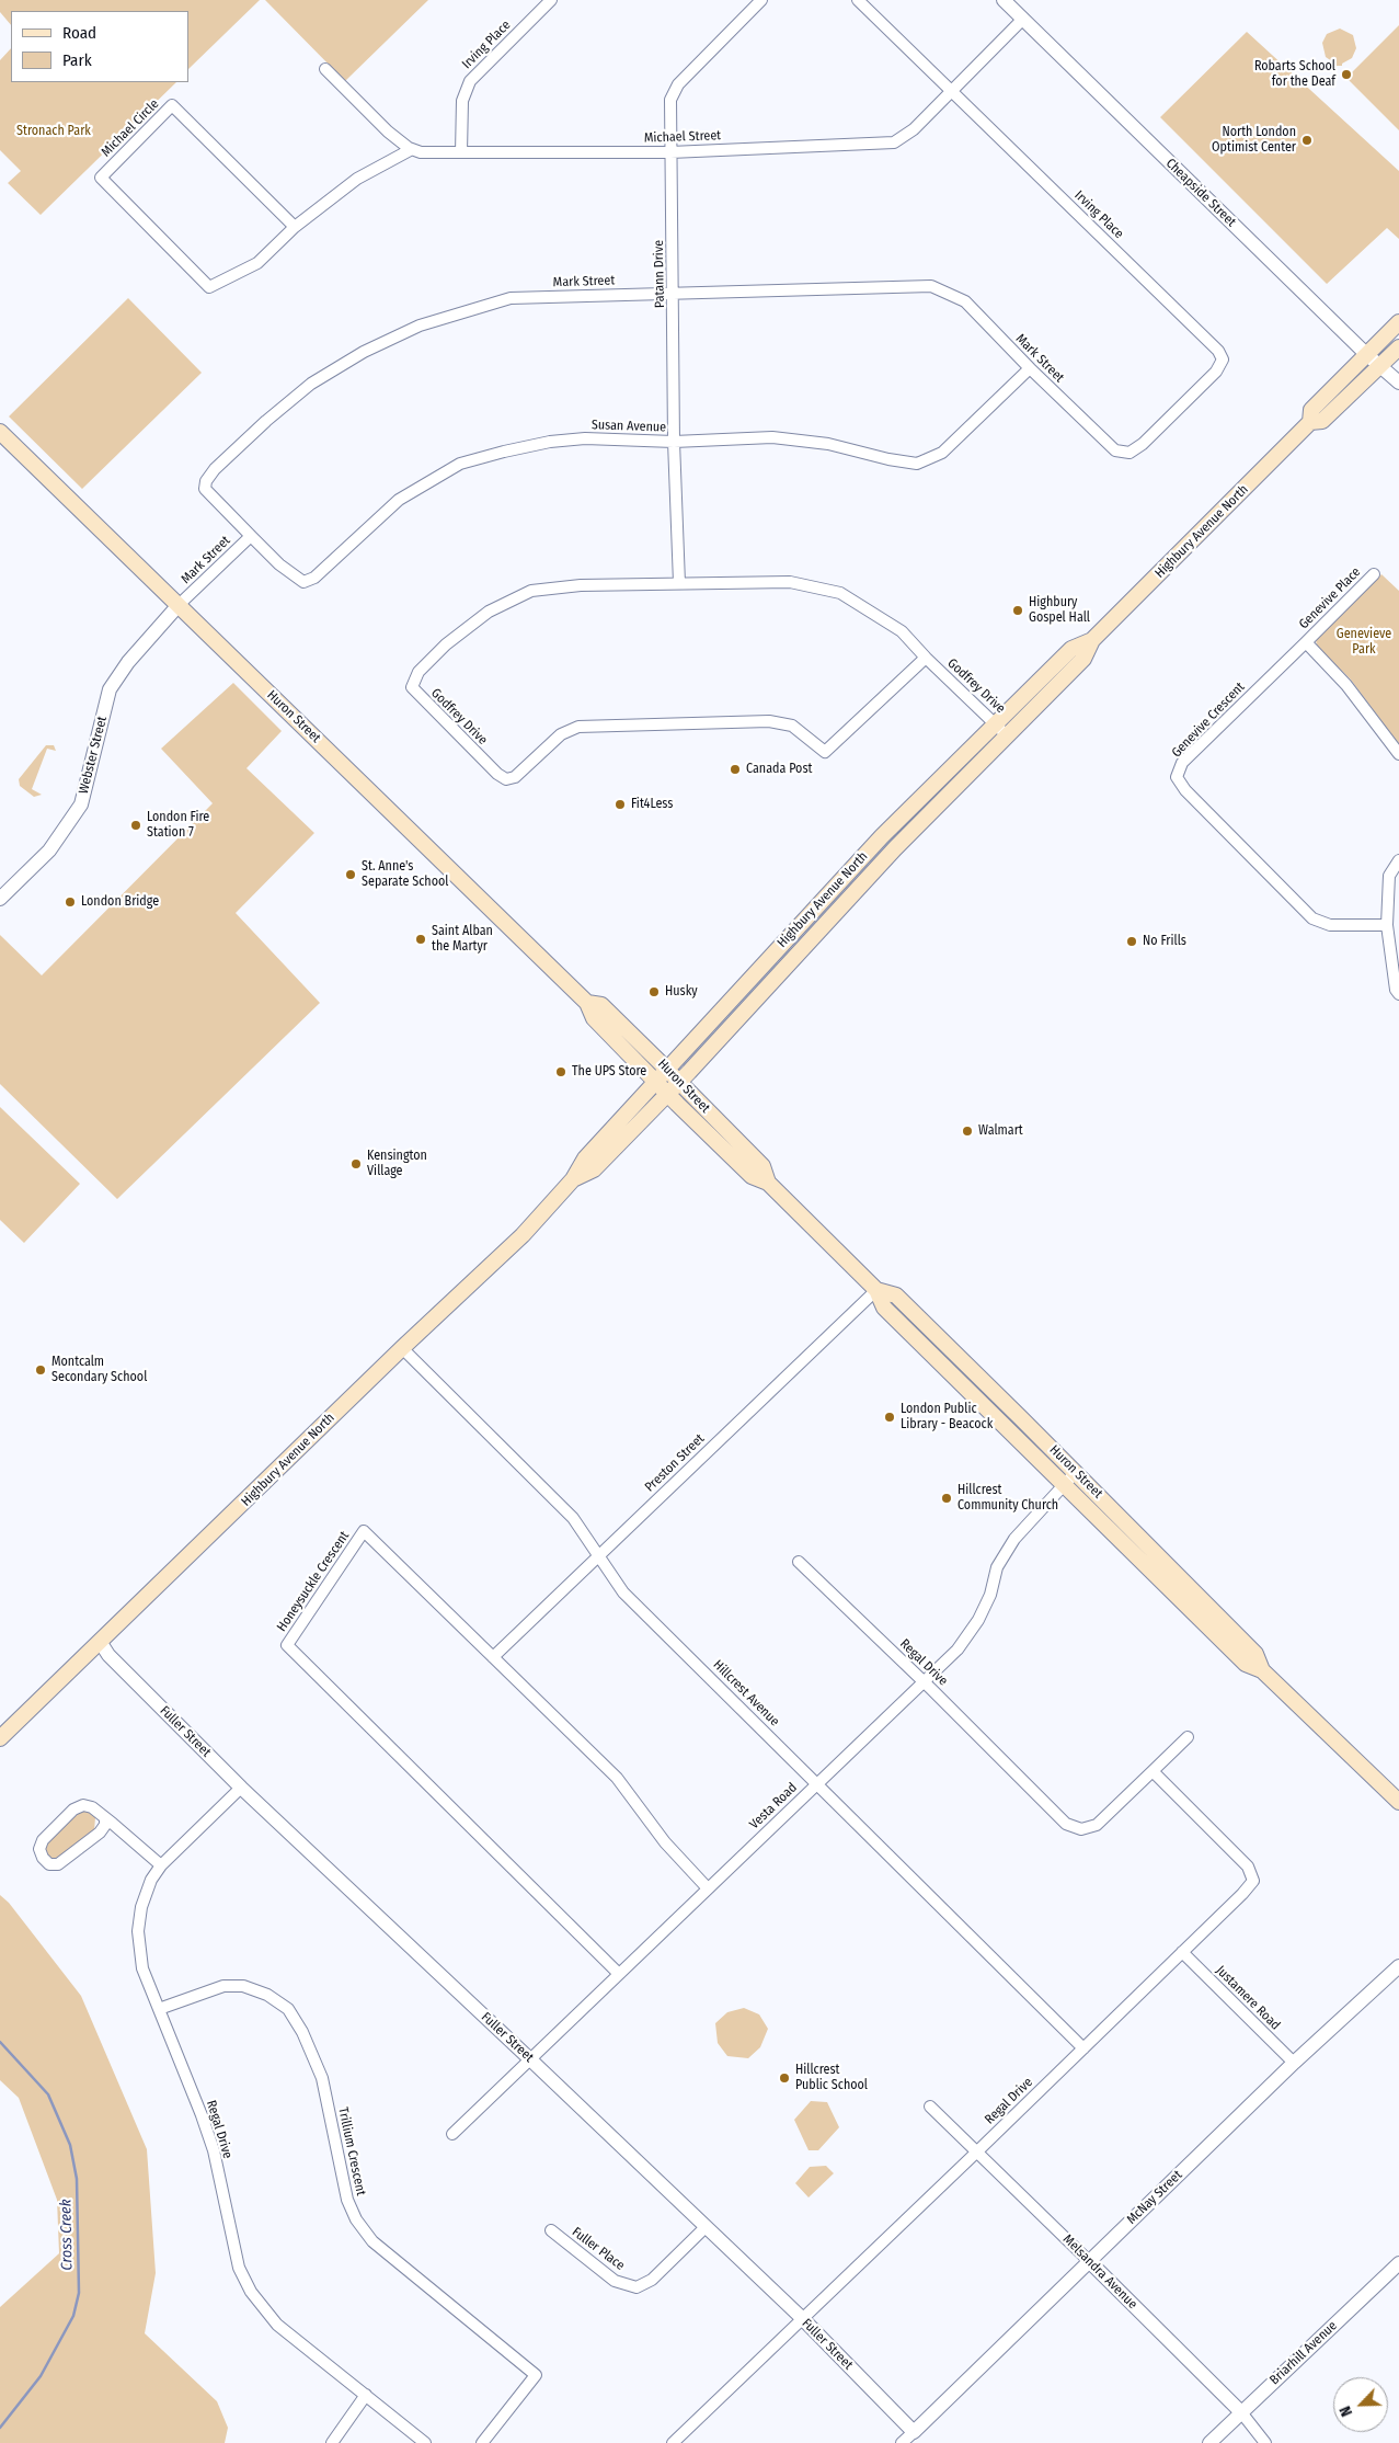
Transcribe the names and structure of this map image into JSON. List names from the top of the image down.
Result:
{
  "streets": {
    "main road": ["Highbury Avenue North", "Huron Street"],
    "street": [
      "Irving Place",
      "Michael Circle",
      "Michael Street",
      "Cheapside Street",
      "Patann Drive",
      "Mark Street",
      "Susan Avenue",
      "Genevive Place",
      "Godfrey Drive",
      "Genevive Crescent",
      "Webster Street",
      "Preston Street",
      "Honeysuckle Crescent",
      "Regal Drive",
      "Hillcrest Avenue",
      "Fuller Street",
      "Vesta Road",
      "Justamere Road",
      "Trillium Crescent",
      "McNay Street",
      "Fuller Place",
      "Melsandra Avenue",
      "Briarhill Avenue"
    ]
  },
  "crossings": [
    ["Irving Place", "Michael Street"],
    ["Irving Place", "Mark Street"],
    ["Michael Circle", "Michael Street"],
    ["Michael Street", "Cheapside Street"],
    ["Michael Street", "Patann Drive"],
    ["Cheapside Street", "Highbury Avenue North"],
    ["Patann Drive", "Mark Street"],
    ["Patann Drive", "Susan Avenue"],
    ["Patann Drive", "Godfrey Drive"],
    ["Mark Street", "Susan Avenue"],
    ["Mark Street", "Huron Street"],
    ["Mark Street", "Webster Street"],
    ["Highbury Avenue North", "Godfrey Drive"],
    ["Highbury Avenue North", "Huron Street"],
    ["Highbury Avenue North", "Hillcrest Avenue"],
    ["Highbury Avenue North", "Fuller Street"],
    ["Genevive Place", "Genevive Crescent"],
    ["Huron Street", "Webster Street"],
    ["Huron Street", "Preston Street"],
    ["Huron Street", "Vesta Road"],
    ["Preston Street", "Honeysuckle Crescent"],
    ["Preston Street", "Hillcrest Avenue"],
    ["Honeysuckle Crescent", "Vesta Road"],
    ["Regal Drive", "Hillcrest Avenue"],
    ["Regal Drive", "Fuller Street"],
    ["Regal Drive", "Vesta Road"],
    ["Regal Drive", "Justamere Road"],
    ["Regal Drive", "Trillium Crescent"],
    ["Regal Drive", "Melsandra Avenue"],
    ["Hillcrest Avenue", "Vesta Road"],
    ["Fuller Street", "Vesta Road"],
    ["Fuller Street", "McNay Street"],
    ["Fuller Street", "Fuller Place"],
    ["Justamere Road", "McNay Street"],
    ["McNay Street", "Melsandra Avenue"],
    ["Melsandra Avenue", "Briarhill Avenue"]
  ],
  "water": ["Cross Creek"],
  "parks": ["Stronach Park", "Genevieve Park"],
  "places": [
    "Robarts School for the Deaf",
    "North London Optimist Center",
    "Highbury Gospel Hall",
    "Canada Post",
    "Fit4Less",
    "London Fire Station 7",
    "St. Anne's Separate School",
    "London Bridge",
    "Saint Alban the Martyr",
    "No Frills",
    "Husky",
    "The UPS Store",
    "Walmart",
    "Kensington Village",
    "Montcalm Secondary School",
    "London Public Library - Beacock",
    "Hillcrest Community Church",
    "Hillcrest Public School"
  ],
  "legend": ["Road", "Park"],
  "north": "bottom left"
}
